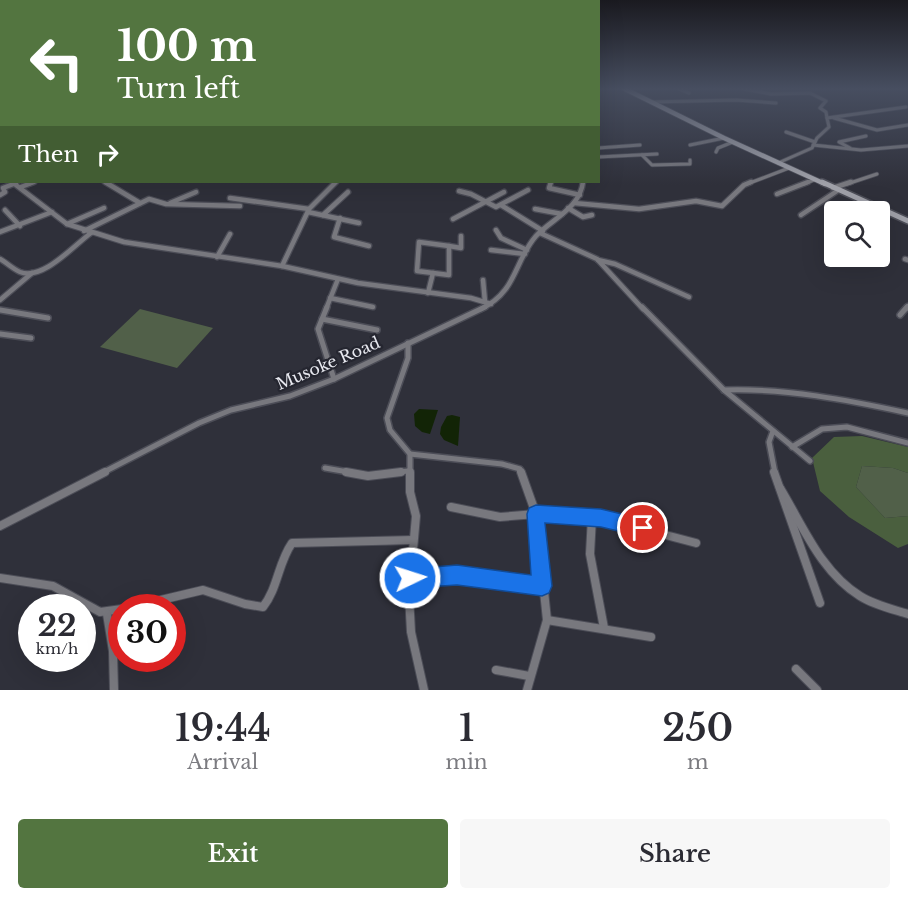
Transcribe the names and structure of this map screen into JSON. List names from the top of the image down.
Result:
{
  "streets": {
    "street": ["Musoke Road"]
  },
  "page": {
    "turn": ["100 m", "Turn left"],
    "then": "Then",
    "speed": "22 km/h",
    "limit": "30",
    "eta": [
      "19:44",
      "Arrival",
      "1",
      "min",
      "250",
      "m"
    ],
    "buttons": ["Exit", "Share"]
  }
}
